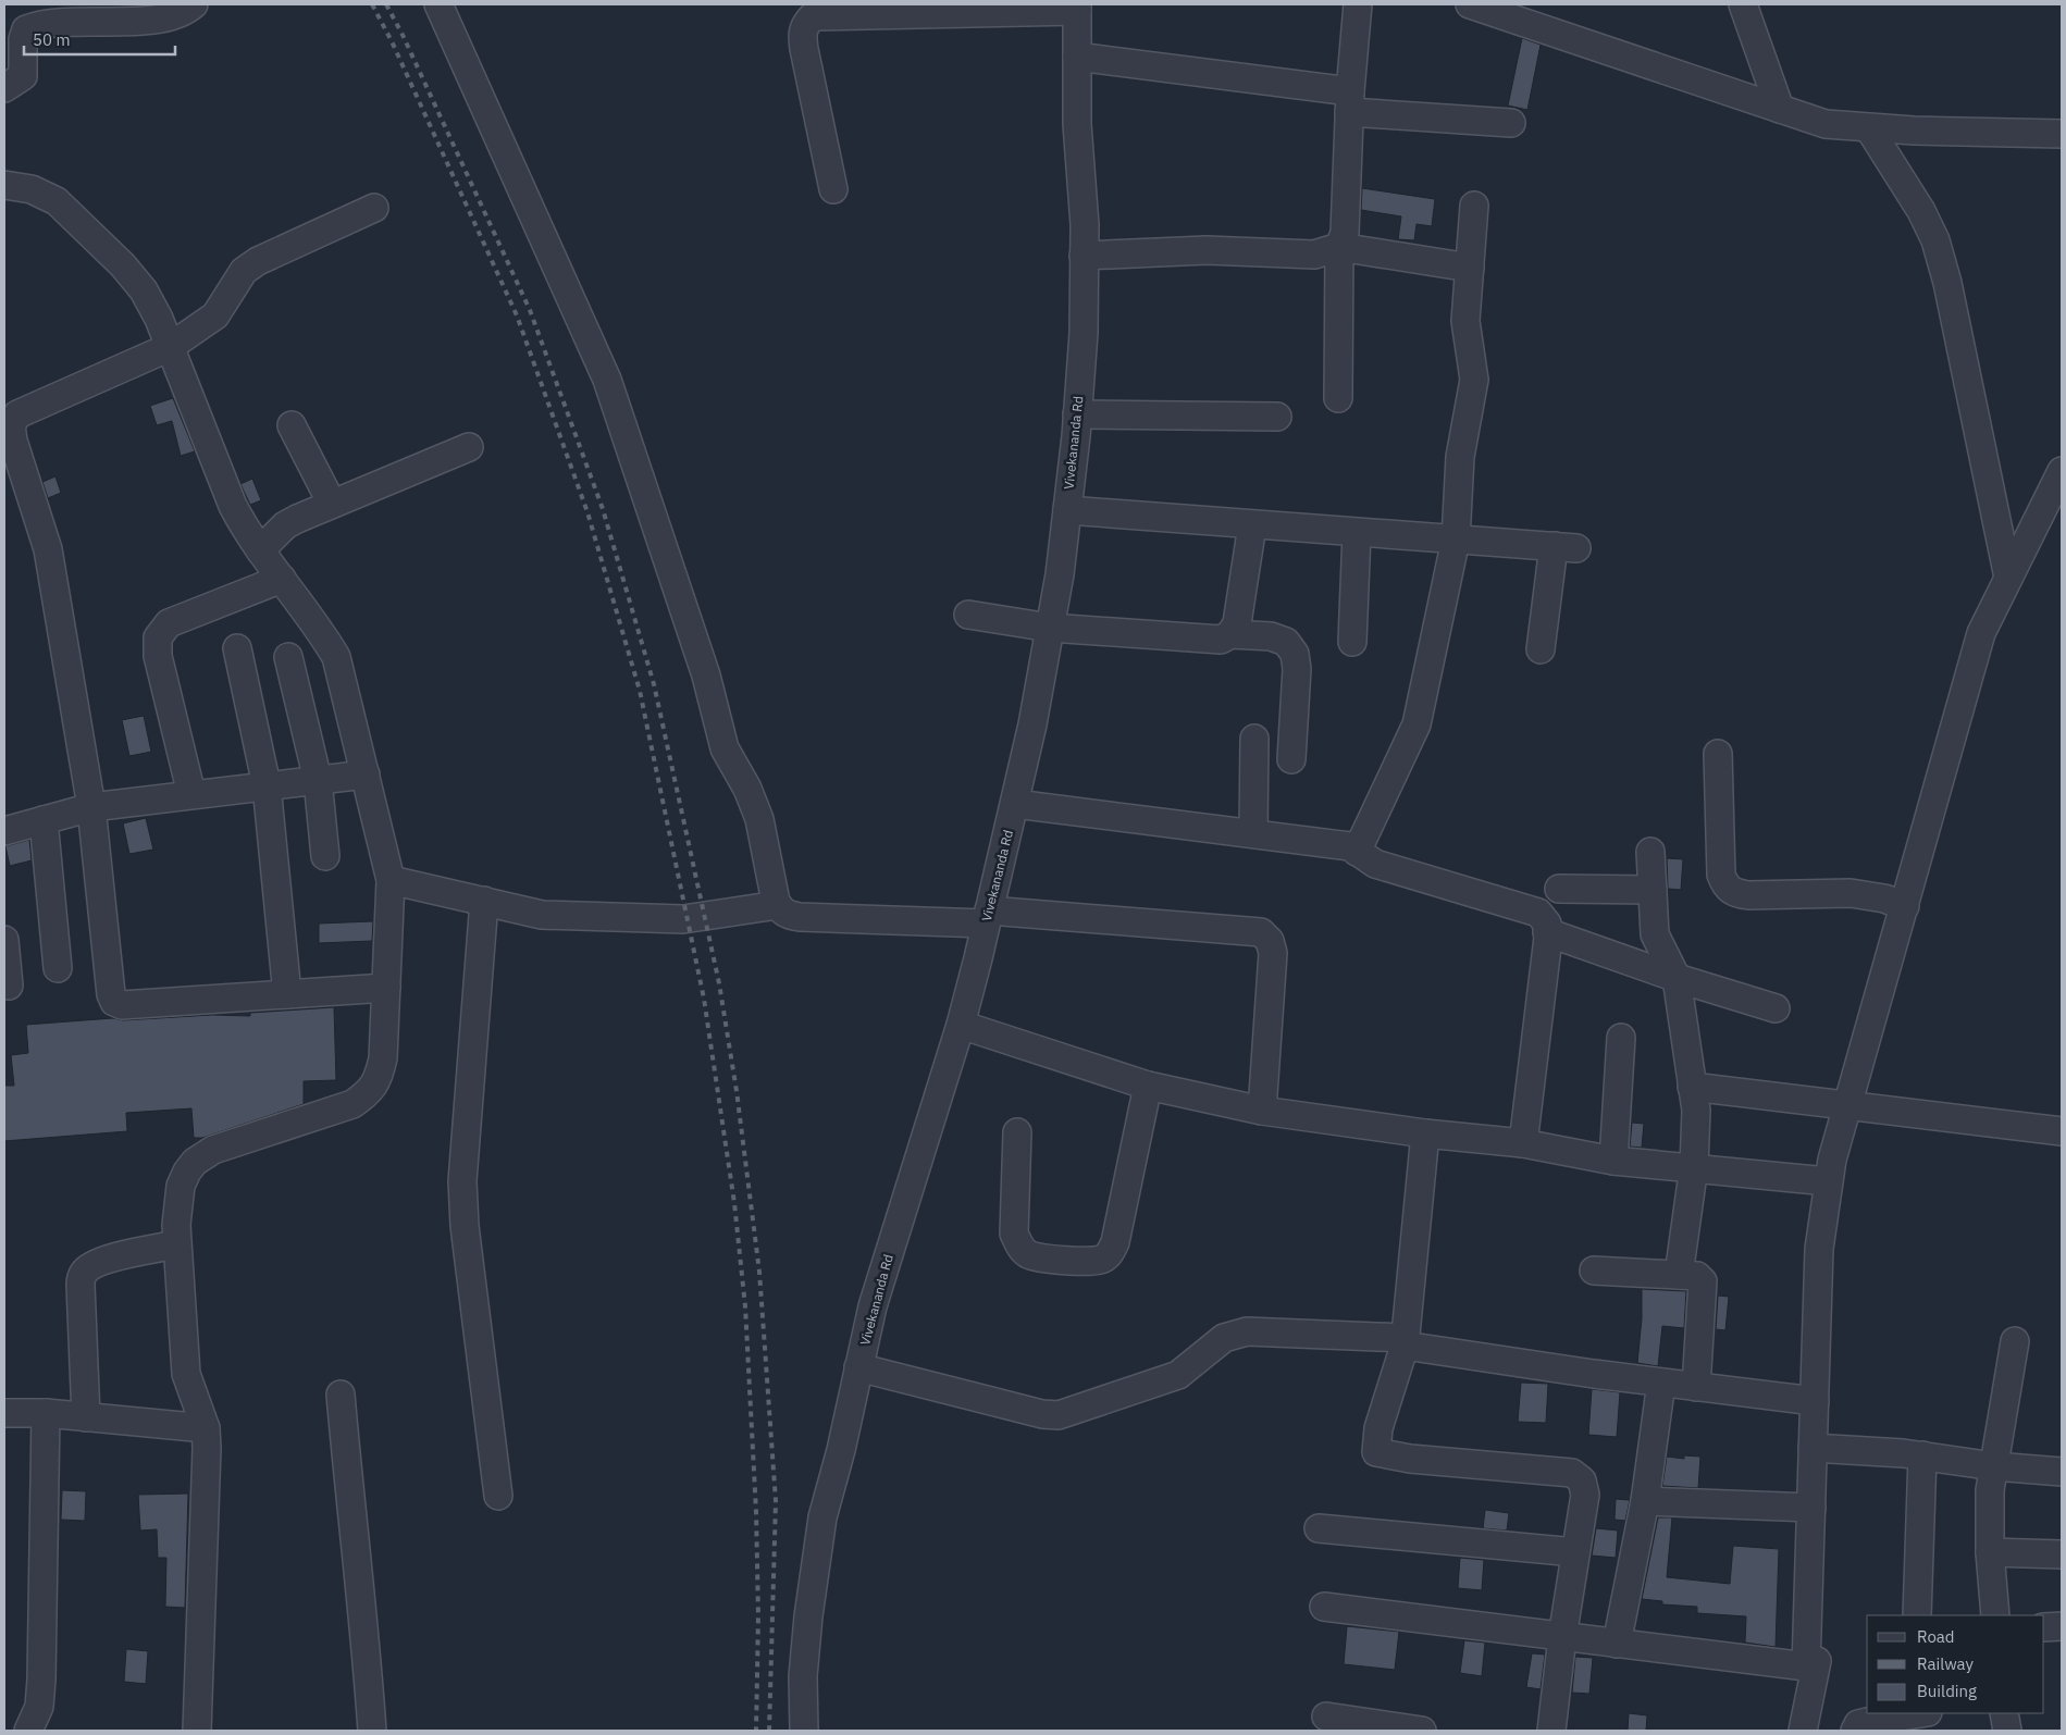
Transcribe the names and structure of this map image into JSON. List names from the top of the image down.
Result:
{
  "streets": {
    "street": ["Vivekananda Rd"]
  },
  "legend": ["Road", "Railway", "Building"],
  "scale_bar": "50 m"
}
